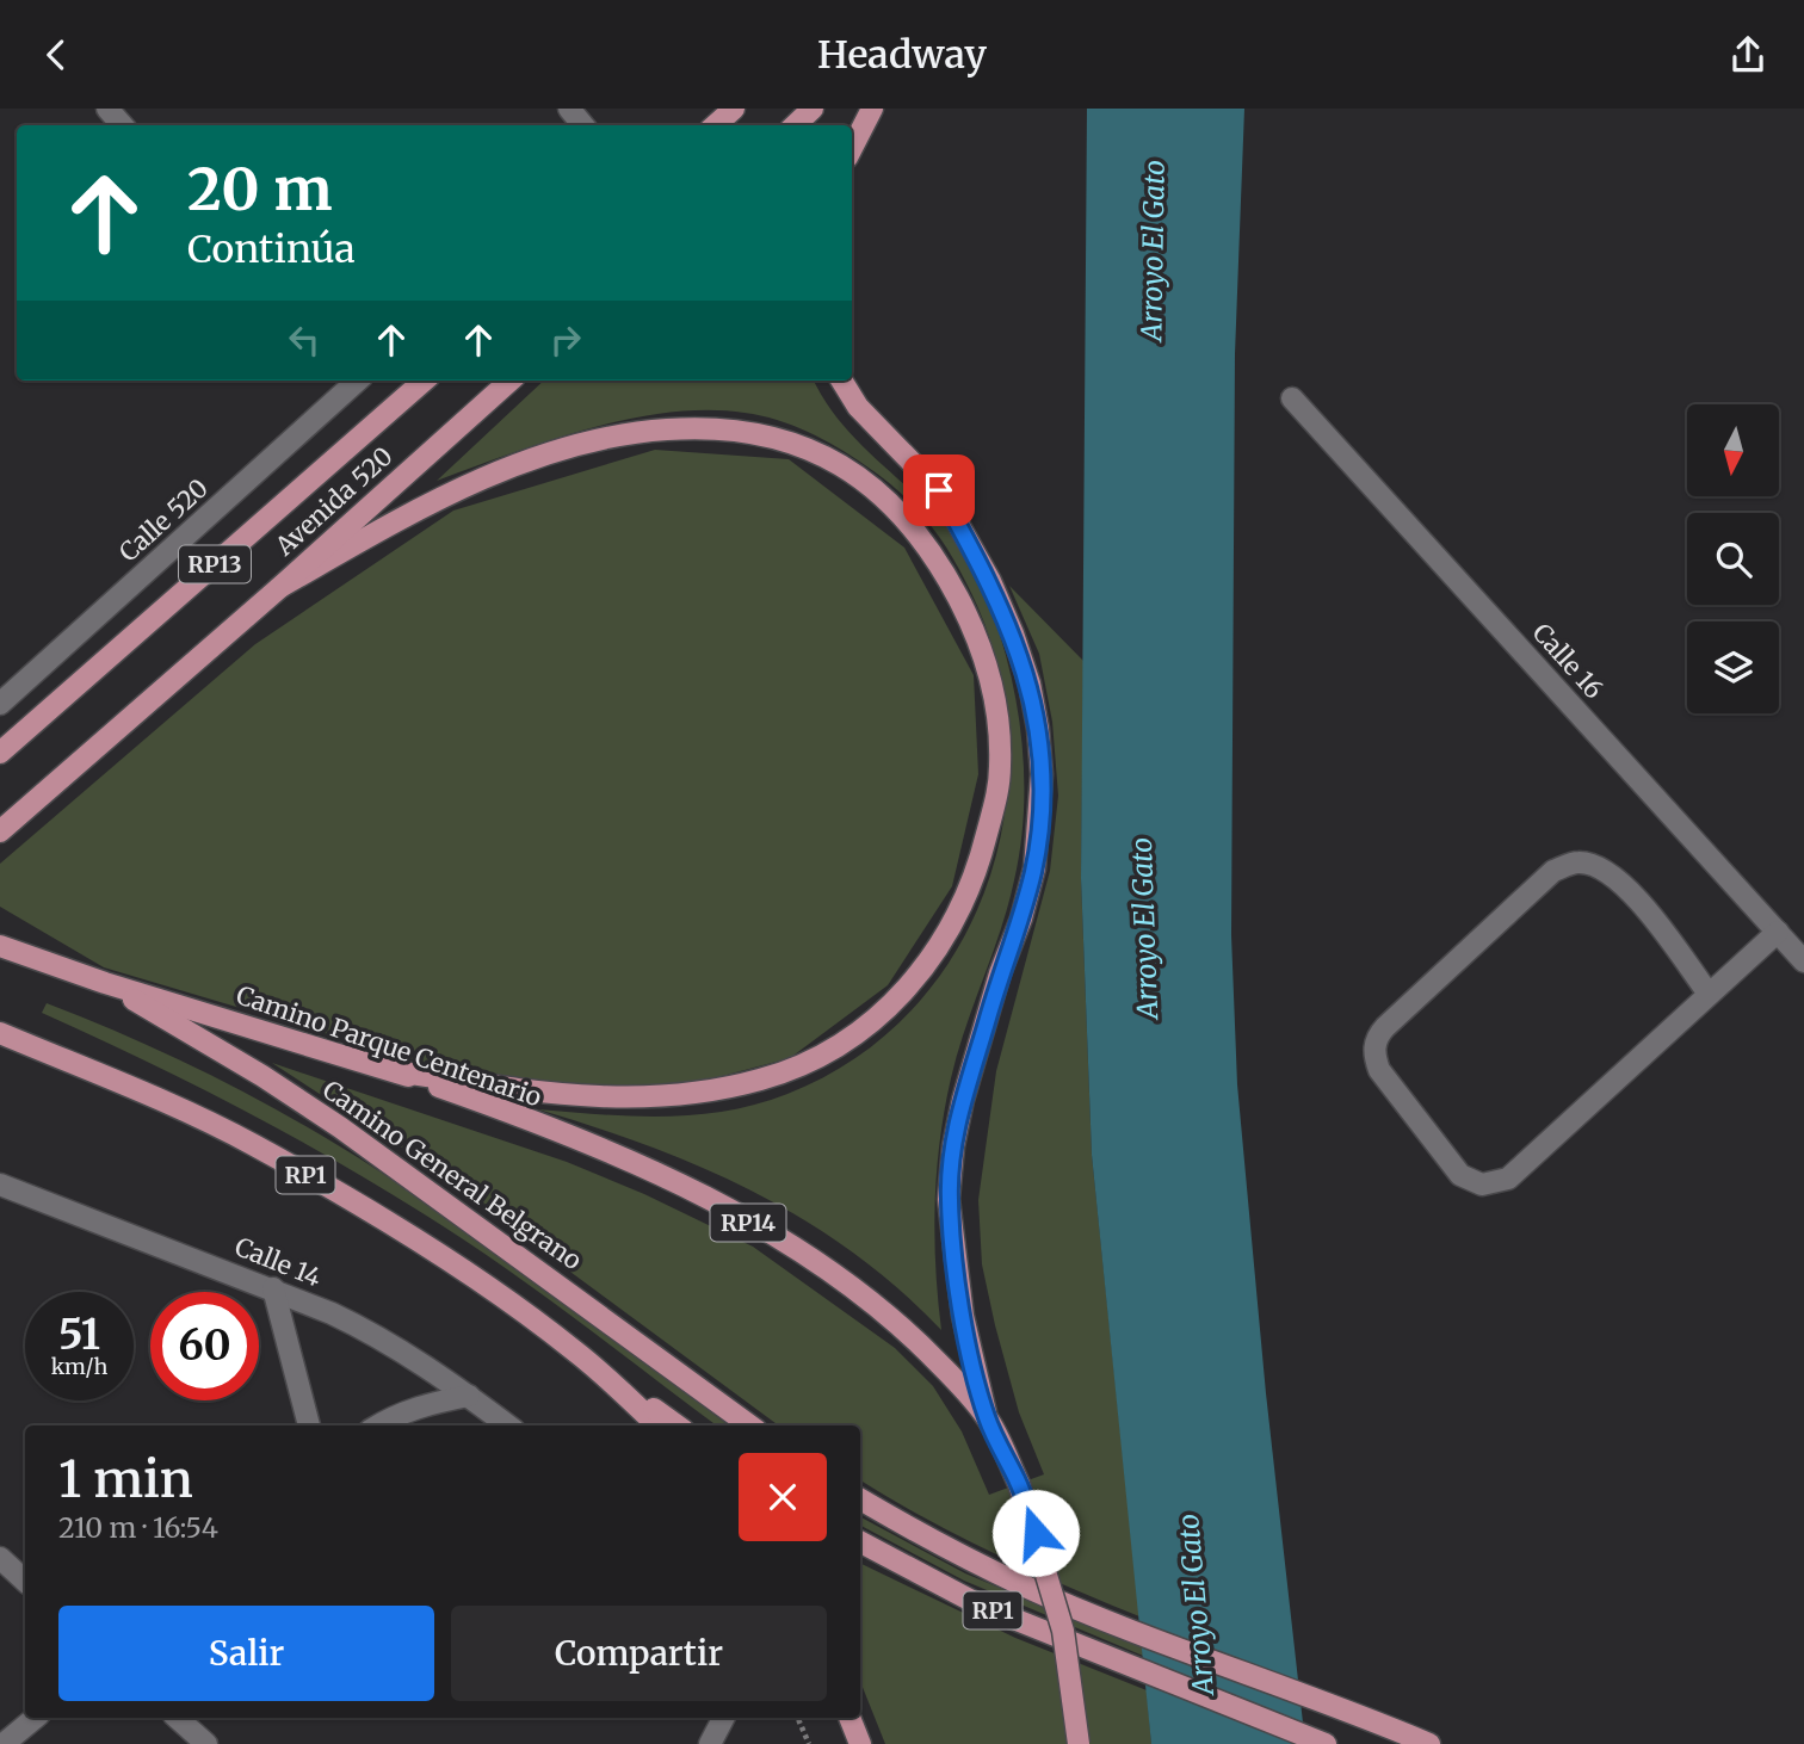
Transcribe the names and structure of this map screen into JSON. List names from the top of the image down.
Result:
{
  "streets": {
    "main road": [
      "Avenida 520",
      "RP13",
      "Camino Parque Centenario",
      "RP1",
      "Camino General Belgrano",
      "RP14"
    ],
    "street": ["Calle 520", "Calle 16", "Calle 14"]
  },
  "crossings": [
    ["Camino Parque Centenario", "Camino General Belgrano"]
  ],
  "water": ["Arroyo El Gato"],
  "north": "bottom",
  "page": {
    "header": "Headway",
    "turn": ["20 m", "Continúa"],
    "speed": "51 km/h",
    "limit": "60",
    "heading": ["1 min", "210 m · 16:54"],
    "buttons": ["Salir", "Compartir"]
  }
}
